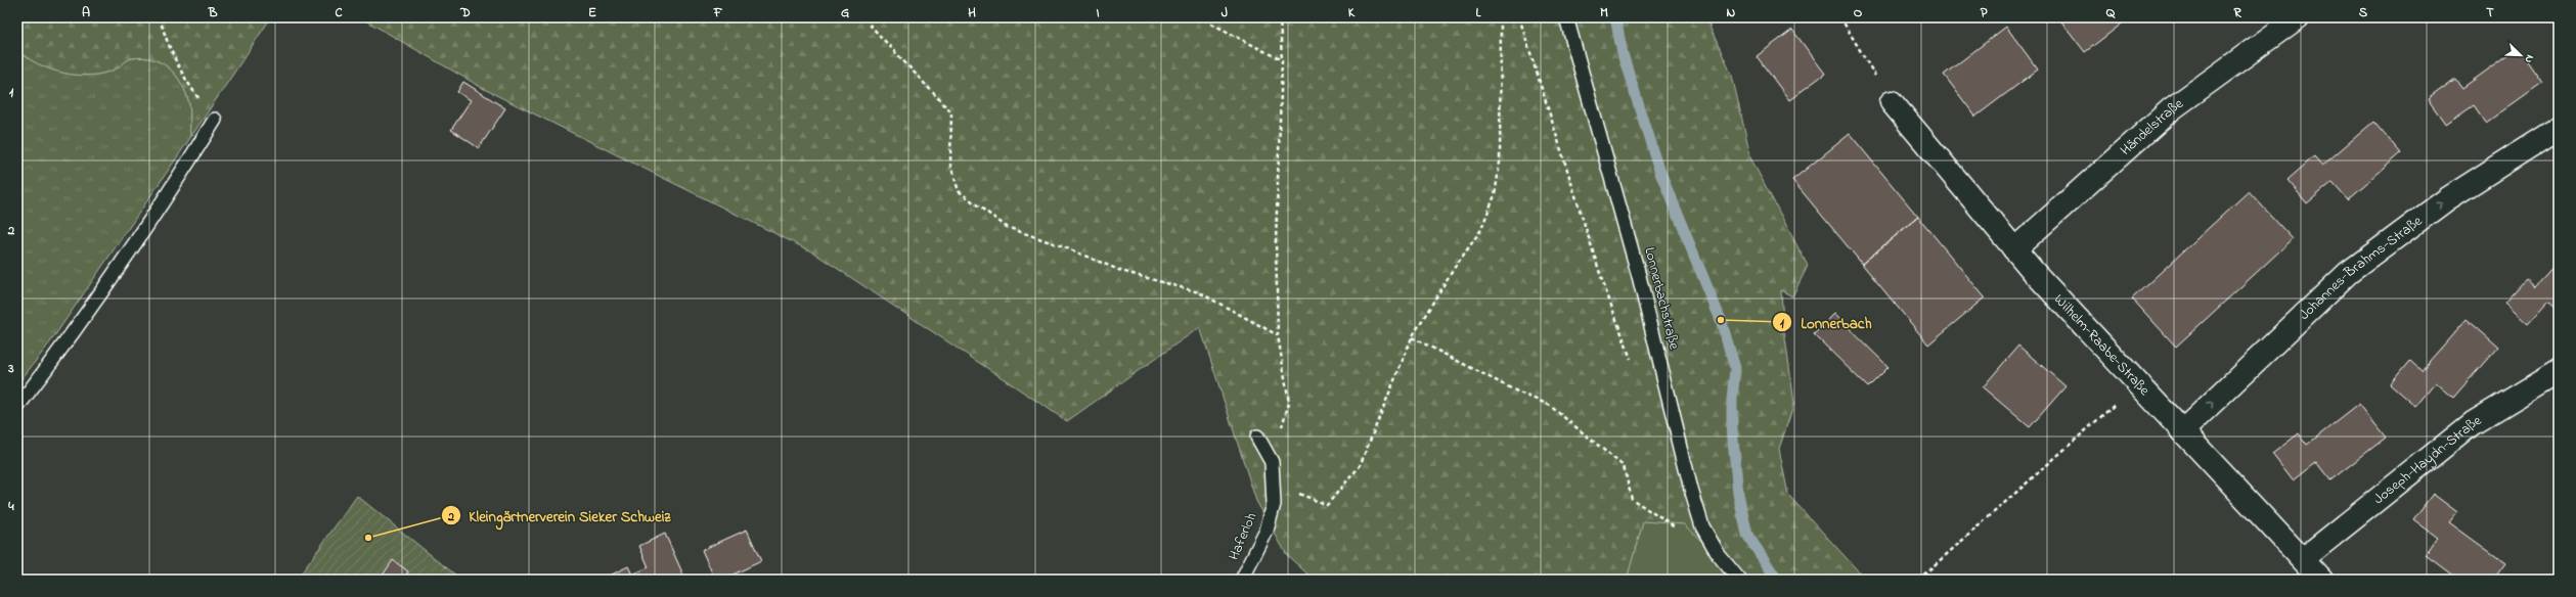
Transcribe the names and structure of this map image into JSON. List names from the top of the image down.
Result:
{
  "streets": {
    "street": [
      "Händelstraße",
      "Johannes-Brahms-Straße",
      "Wilhelm-Raabe-Straße",
      "Joseph-Haydn-Straße"
    ],
    "lane": ["Lonnerbachstraße", "Haferloh"]
  },
  "crossings": [
    ["Händelstraße", "Wilhelm-Raabe-Straße"],
    ["Johannes-Brahms-Straße", "Wilhelm-Raabe-Straße"],
    ["Wilhelm-Raabe-Straße", "Joseph-Haydn-Straße"]
  ],
  "one_way": ["Johannes-Brahms-Straße"],
  "places": ["Lonnerbach", "Kleingärtnerverein Sieker Schweiz"],
  "north": "bottom right",
  "grid": {
    "columns": [
      "A",
      "B",
      "C",
      "D",
      "E",
      "F",
      "G",
      "H",
      "I",
      "J",
      "K",
      "L",
      "M",
      "N",
      "O",
      "P",
      "Q",
      "R",
      "S",
      "T"
    ],
    "rows": [
      "1",
      "2",
      "3",
      "4"
    ]
  }
}
